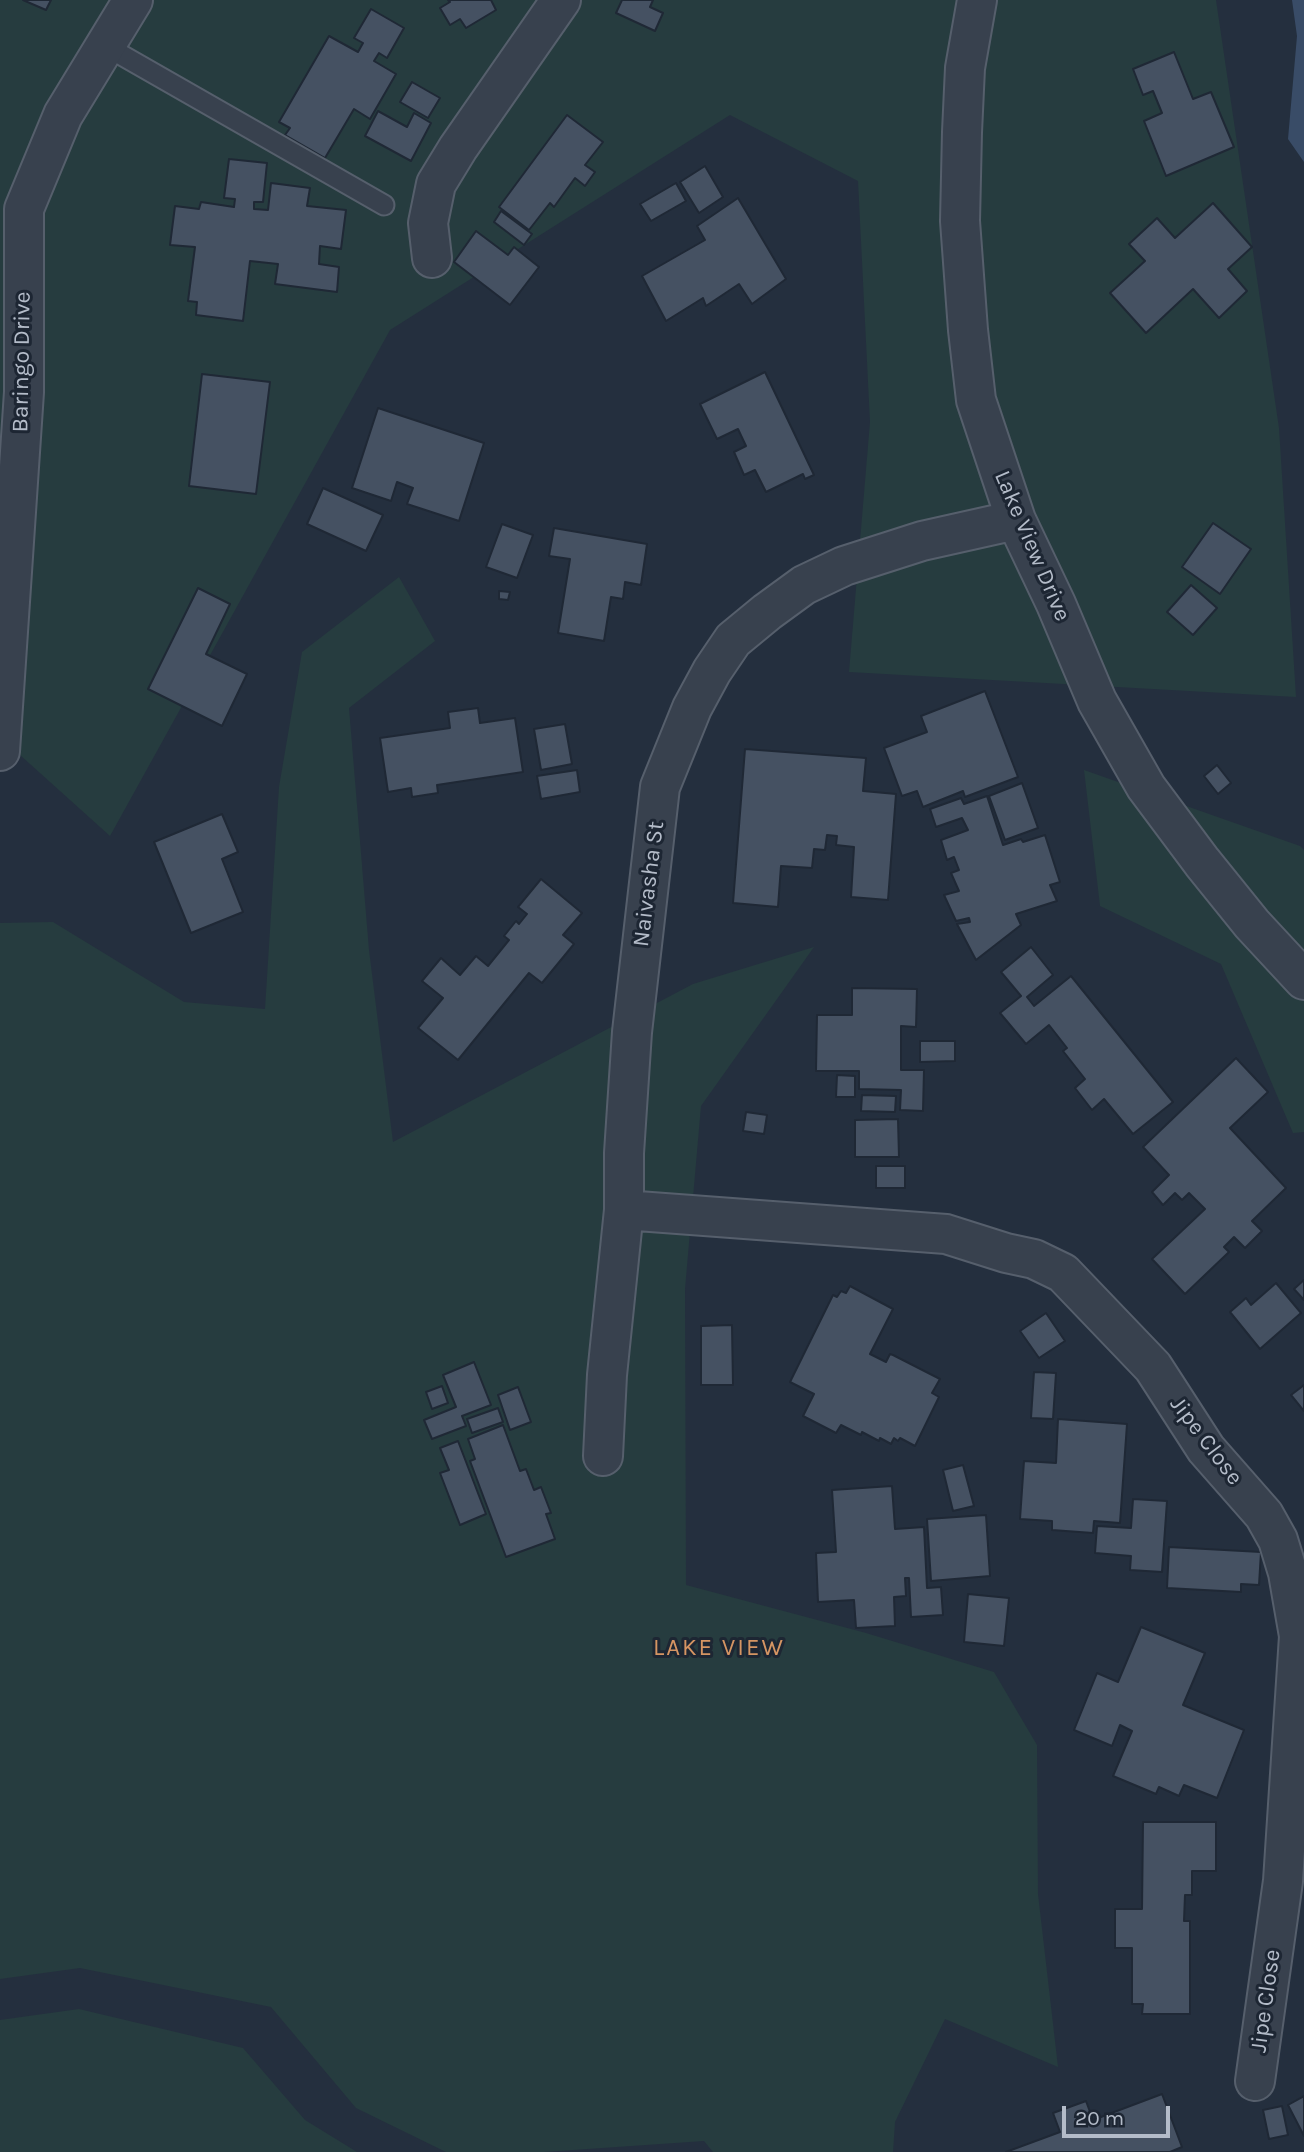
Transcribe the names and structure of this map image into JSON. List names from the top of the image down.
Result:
{
  "streets": {
    "street": [
      "Baringo Drive",
      "Lake View Drive",
      "Naivasha St",
      "Jipe Close"
    ]
  },
  "crossings": [
    ["Lake View Drive", "Naivasha St"],
    ["Naivasha St", "Jipe Close"]
  ],
  "districts": ["LAKE VIEW"],
  "scale_bar": "20 m"
}
